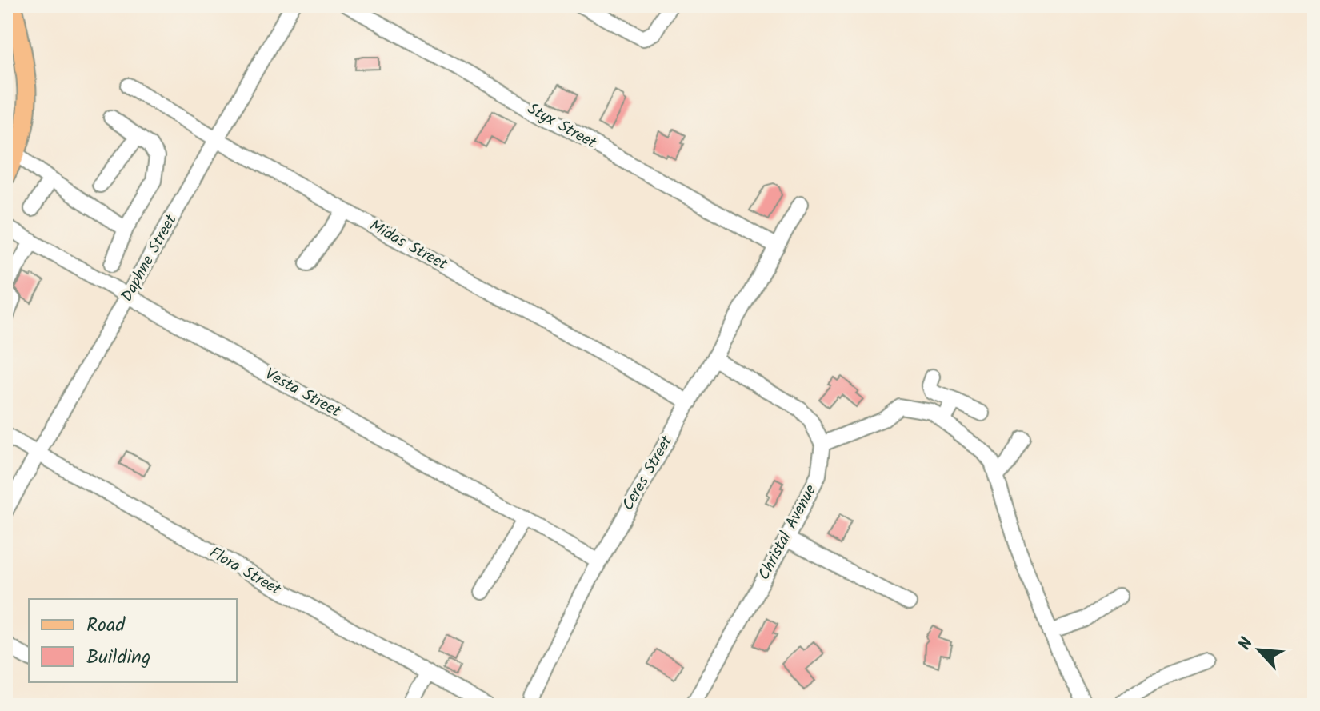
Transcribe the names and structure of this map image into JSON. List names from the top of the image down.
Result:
{
  "streets": {
    "street": [
      "Styx Street",
      "Midas Street",
      "Daphne Street",
      "Vesta Street",
      "Ceres Street",
      "Christal Avenue",
      "Flora Street"
    ]
  },
  "crossings": [
    ["Styx Street", "Ceres Street"],
    ["Midas Street", "Daphne Street"],
    ["Midas Street", "Ceres Street"],
    ["Daphne Street", "Vesta Street"],
    ["Daphne Street", "Flora Street"],
    ["Vesta Street", "Ceres Street"]
  ],
  "legend": ["Road", "Building"],
  "north": "top left"
}
